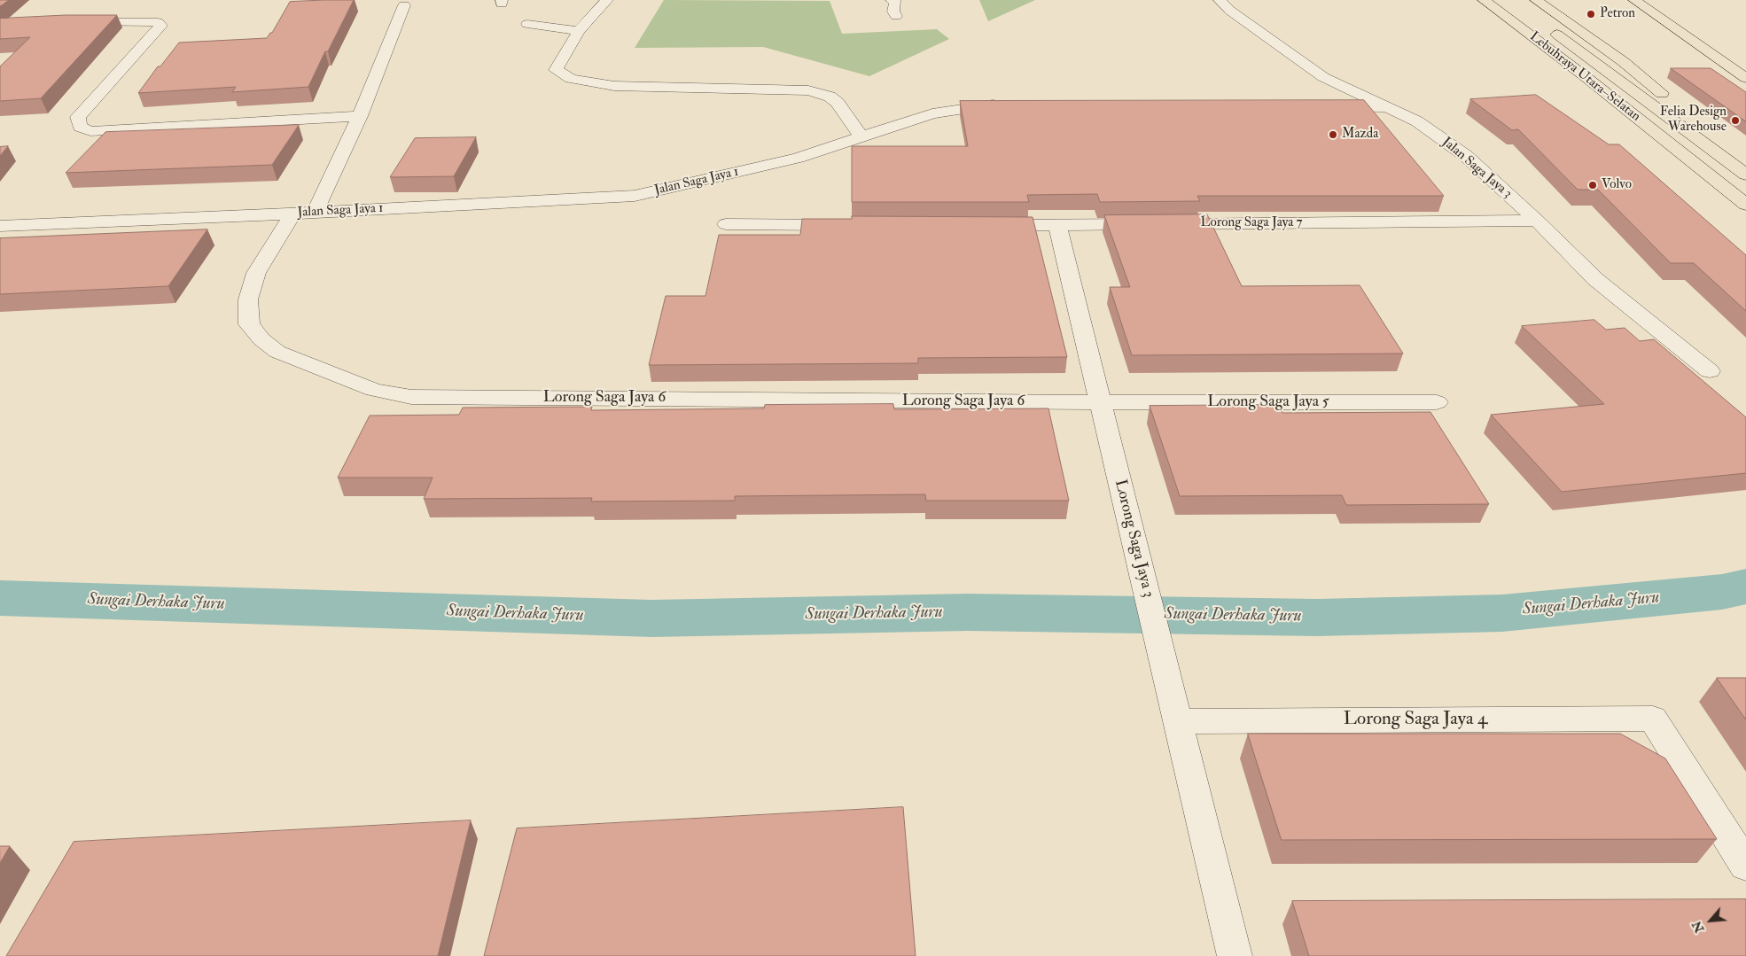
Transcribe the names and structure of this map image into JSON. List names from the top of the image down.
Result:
{
  "streets": {
    "main road": ["Lebuhraya Utara–Selatan"],
    "street": [
      "Jalan Saga Jaya 3",
      "Jalan Saga Jaya 1",
      "Lorong Saga Jaya 7",
      "Lorong Saga Jaya 6",
      "Lorong Saga Jaya 5",
      "Lorong Saga Jaya 3",
      "Lorong Saga Jaya 4"
    ]
  },
  "crossings": [
    ["Jalan Saga Jaya 3", "Lorong Saga Jaya 7"],
    ["Jalan Saga Jaya 1", "Lorong Saga Jaya 6"],
    ["Lorong Saga Jaya 7", "Lorong Saga Jaya 3"],
    ["Lorong Saga Jaya 6", "Lorong Saga Jaya 5"],
    ["Lorong Saga Jaya 6", "Lorong Saga Jaya 3"],
    ["Lorong Saga Jaya 5", "Lorong Saga Jaya 3"],
    ["Lorong Saga Jaya 3", "Lorong Saga Jaya 4"]
  ],
  "water": ["Sungai Derhaka Juru"],
  "places": [
    "Petron",
    "Felia Design Warehouse",
    "Mazda",
    "Volvo"
  ],
  "north": "bottom left"
}
